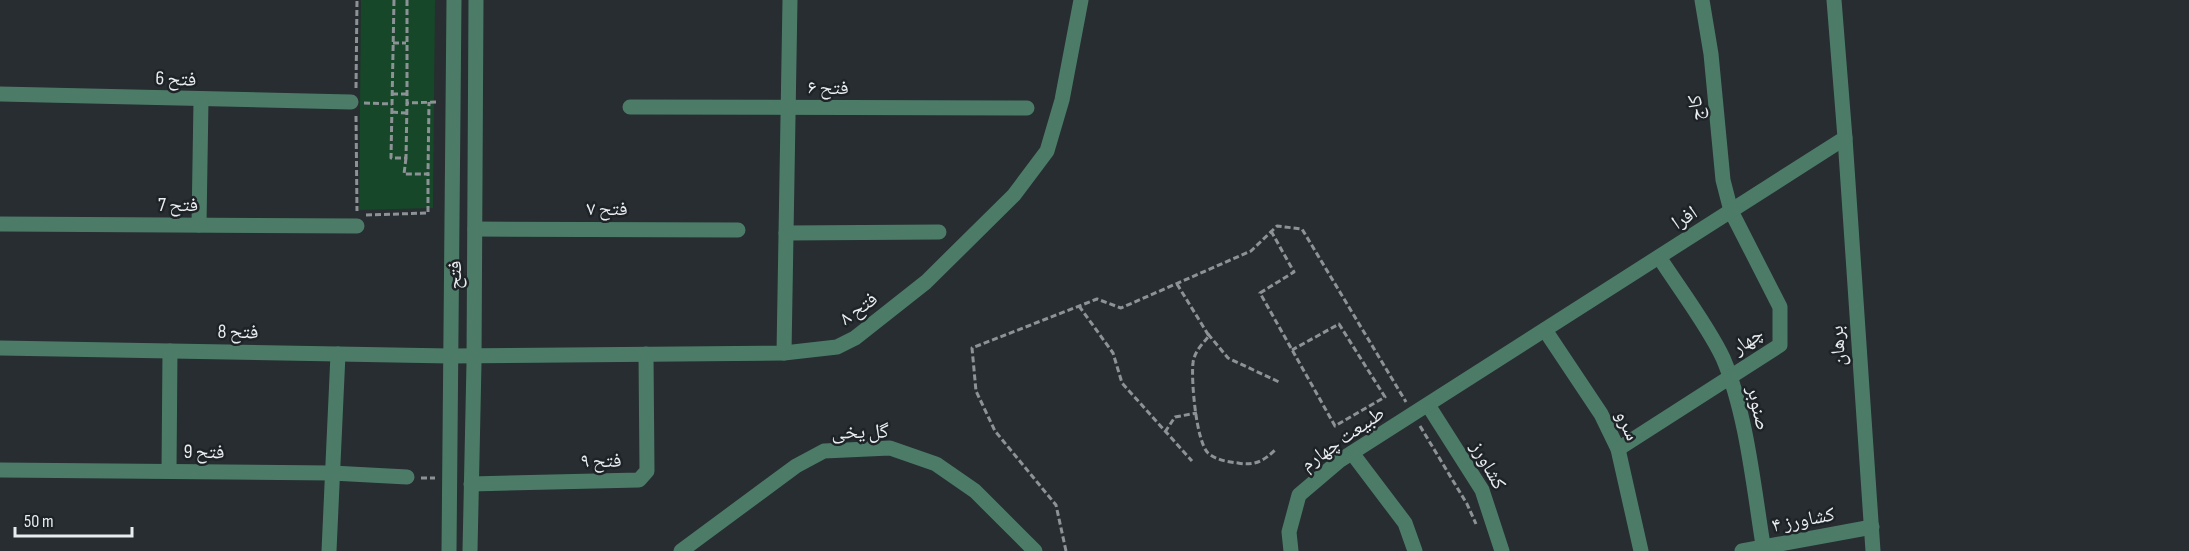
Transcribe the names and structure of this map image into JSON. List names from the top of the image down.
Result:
{
  "streets": {
    "street": [
      "فتح 6",
      "فتح ۶",
      "کاج",
      "فتح 7",
      "فتح ۷",
      "افرا",
      "فتح",
      "فتح ۸",
      "فتح 8",
      "چهار",
      "برهان",
      "صنوبر",
      "سرو",
      "گل یخی",
      "طبیعت چهارم",
      "فتح 9",
      "فتح ۹",
      "کشاورز",
      "کشاورز ۴"
    ]
  },
  "crossings": [
    ["کاج", "افرا"],
    ["کاج", "چهار"],
    ["فتح ۷", "فتح"],
    ["افرا", "چهار"],
    ["افرا", "برهان"],
    ["افرا", "صنوبر"],
    ["افرا", "سرو"],
    ["افرا", "طبیعت چهارم"],
    ["افرا", "کشاورز"],
    ["فتح", "فتح ۸"],
    ["فتح", "فتح 8"],
    ["فتح", "فتح ۹"],
    ["فتح ۸", "فتح 8"],
    ["فتح ۸", "فتح ۹"],
    ["چهار", "صنوبر"],
    ["چهار", "سرو"],
    ["برهان", "کشاورز ۴"],
    ["صنوبر", "کشاورز ۴"],
    ["طبیعت چهارم", "کشاورز"]
  ],
  "scale_bar": "50 m"
}
